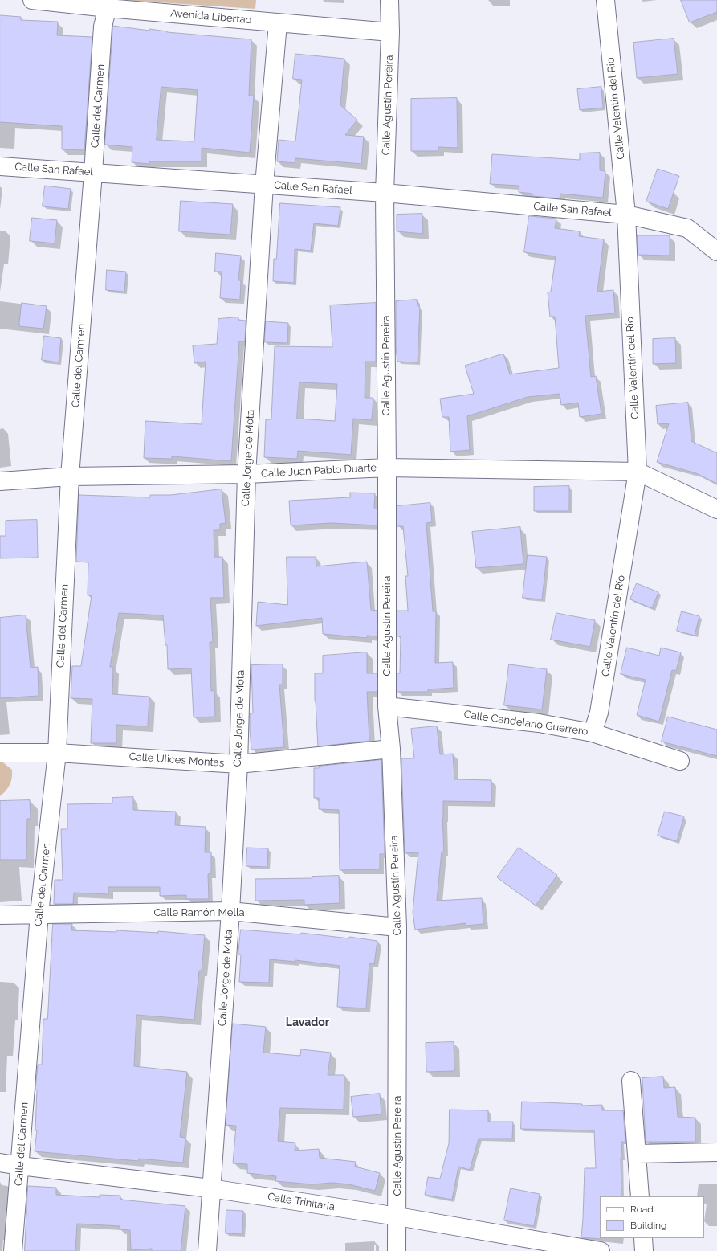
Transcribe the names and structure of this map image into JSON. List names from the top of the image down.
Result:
{
  "streets": {
    "street": [
      "Avenida Libertad",
      "Calle Agustín Pereira",
      "Calle del Carmen",
      "Calle Valentín del Río",
      "Calle San Rafael",
      "Calle Jorge de Mota",
      "Calle Juan Pablo Duarte",
      "Calle Candelario Guerrero",
      "Calle Ulices Montas",
      "Calle Ramón Mella",
      "Calle Trinitaria"
    ]
  },
  "crossings": [
    ["Avenida Libertad", "Calle Agustín Pereira"],
    ["Avenida Libertad", "Calle del Carmen"],
    ["Avenida Libertad", "Calle Jorge de Mota"],
    ["Calle Agustín Pereira", "Calle San Rafael"],
    ["Calle Agustín Pereira", "Calle Juan Pablo Duarte"],
    ["Calle Agustín Pereira", "Calle Candelario Guerrero"],
    ["Calle Agustín Pereira", "Calle Ulices Montas"],
    ["Calle Agustín Pereira", "Calle Ramón Mella"],
    ["Calle Agustín Pereira", "Calle Trinitaria"],
    ["Calle del Carmen", "Calle San Rafael"],
    ["Calle del Carmen", "Calle Juan Pablo Duarte"],
    ["Calle del Carmen", "Calle Ulices Montas"],
    ["Calle del Carmen", "Calle Ramón Mella"],
    ["Calle del Carmen", "Calle Trinitaria"],
    ["Calle Valentín del Río", "Calle San Rafael"],
    ["Calle Valentín del Río", "Calle Juan Pablo Duarte"],
    ["Calle Valentín del Río", "Calle Candelario Guerrero"],
    ["Calle San Rafael", "Calle Jorge de Mota"],
    ["Calle Jorge de Mota", "Calle Juan Pablo Duarte"],
    ["Calle Jorge de Mota", "Calle Ulices Montas"],
    ["Calle Jorge de Mota", "Calle Ramón Mella"],
    ["Calle Jorge de Mota", "Calle Trinitaria"]
  ],
  "districts": ["Lavador"],
  "legend": ["Road", "Building"]
}
